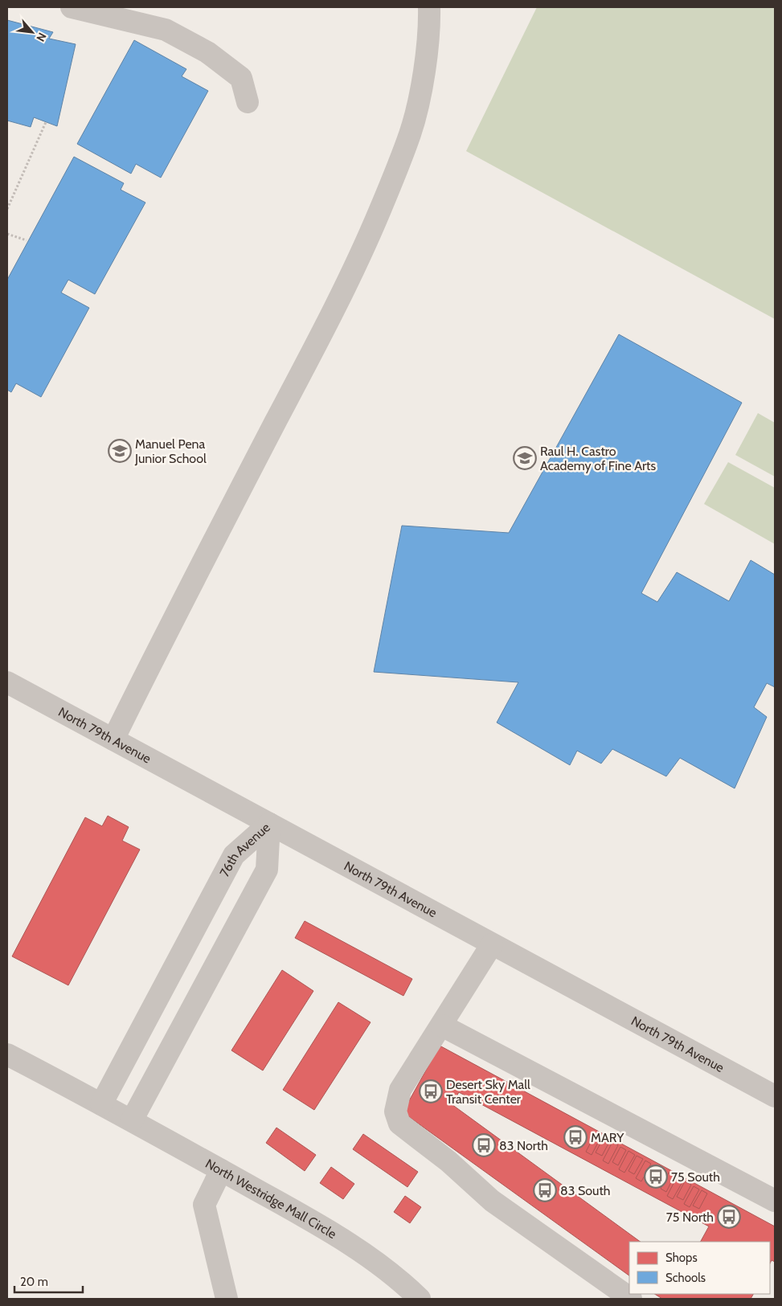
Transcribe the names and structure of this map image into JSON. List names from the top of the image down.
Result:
{
  "streets": {
    "street": ["North 79th Avenue", "76th Avenue", "North Westridge Mall Circle"]
  },
  "crossings": [
    ["North 79th Avenue", "76th Avenue"],
    ["76th Avenue", "North Westridge Mall Circle"]
  ],
  "places": {
    "school or university": ["Manuel Pena Junior School", "Raul H. Castro Academy of Fine Arts"],
    "bus stop": [
      "Desert Sky Mall Transit Center",
      "MARY",
      "83 North",
      "75 South",
      "83 South",
      "75 North"
    ]
  },
  "legend": ["Shops", "Schools"],
  "scale_bar": "20 m",
  "north": "bottom right"
}
